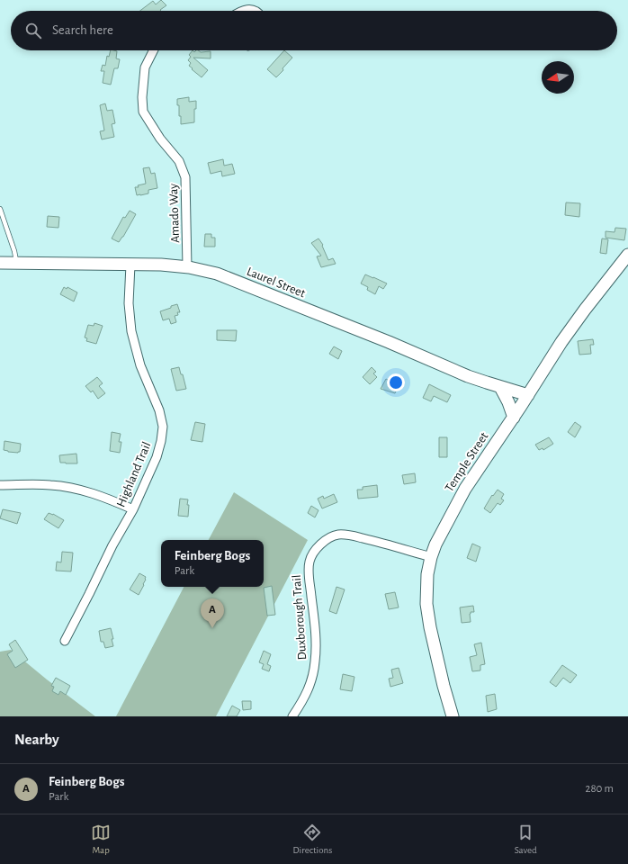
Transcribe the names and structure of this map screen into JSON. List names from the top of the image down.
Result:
{
  "streets": {
    "main road": ["Laurel Street", "Temple Street"],
    "street": ["Amado Way", "Highland Trail", "Duxborough Trail"]
  },
  "crossings": [
    ["Amado Way", "Laurel Street"],
    ["Laurel Street", "Temple Street"],
    ["Laurel Street", "Highland Trail"],
    ["Temple Street", "Duxborough Trail"]
  ],
  "north": "left",
  "page": {
    "search": "Search here",
    "popup": ["Feinberg Bogs", "Park"],
    "pins": "A",
    "heading": "Nearby",
    "list": [
      {
        "mark": "A",
        "name": "Feinberg Bogs",
        "note": "Park",
        "value": "280 m"
      }
    ],
    "nav": ["Map", "Directions", "Saved"]
  }
}
